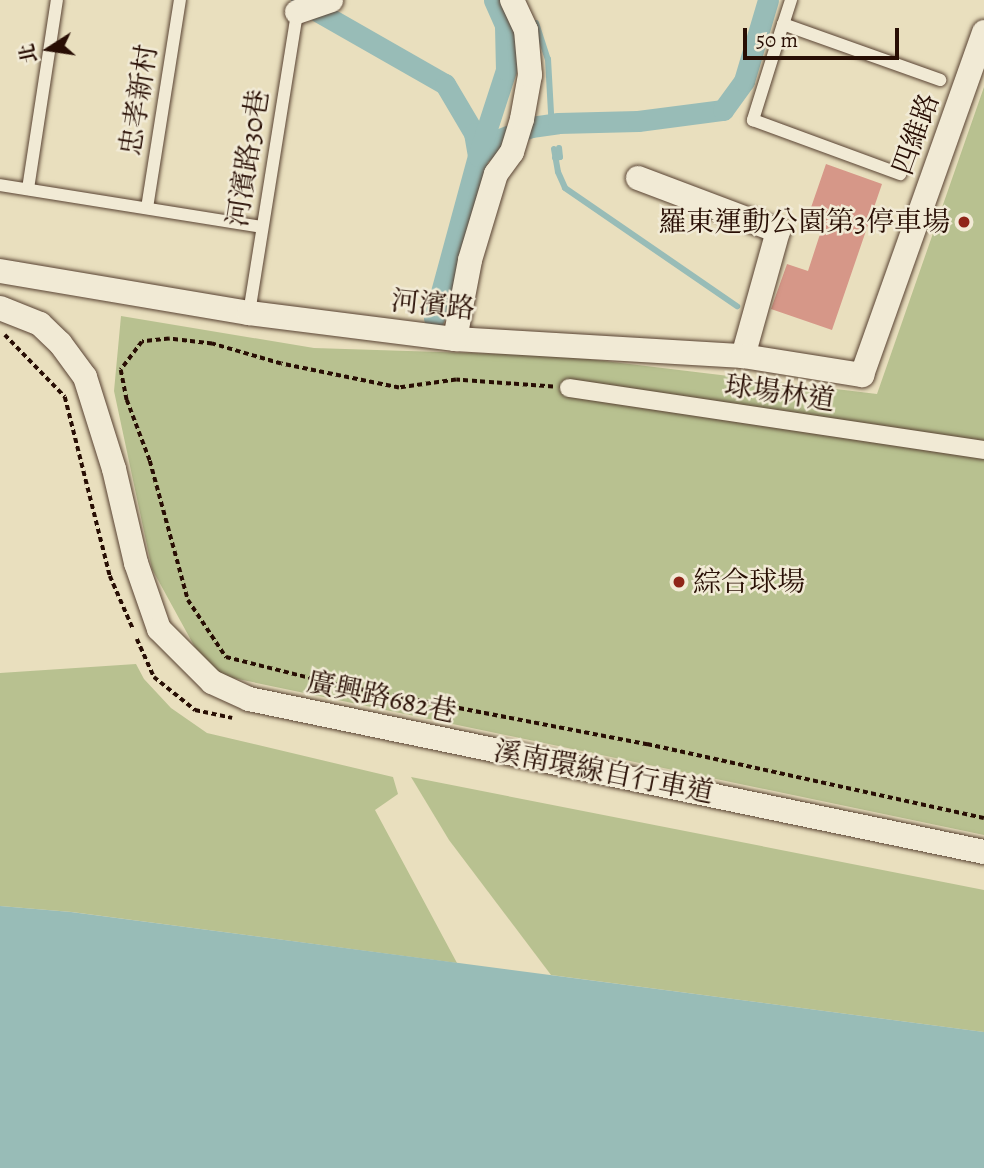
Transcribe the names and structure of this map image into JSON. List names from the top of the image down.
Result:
{
  "streets": {
    "street": [
      "四維路",
      "河濱路",
      "球場林道",
      "廣興路682巷"
    ],
    "lane": ["忠孝新村", "河濱路30巷"]
  },
  "crossings": [
    ["四維路", "河濱路"],
    ["河濱路30巷", "河濱路"]
  ],
  "places": ["羅東運動公園第3停車場", "綜合球場"],
  "scale_bar": "50 m",
  "north": "left"
}
